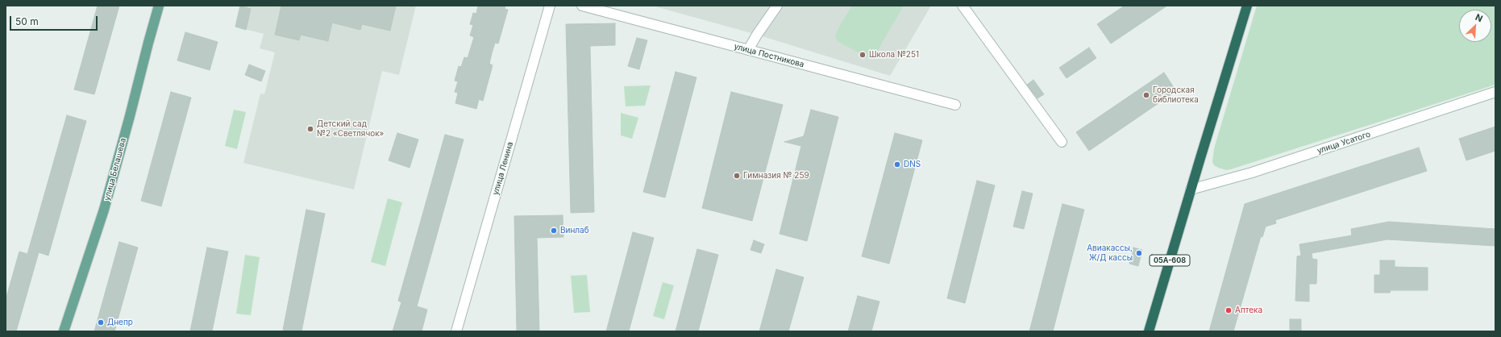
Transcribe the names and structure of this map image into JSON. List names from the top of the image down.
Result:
{
  "streets": {
    "highway": ["05А-608"],
    "main road": ["улица Белашева"],
    "street": ["улица Постникова", "улица Усатого", "улица Ленина"]
  },
  "crossings": [
    ["улица Усатого", "05А-608"]
  ],
  "places": [
    "Школа №251",
    "Городская библиотека",
    "Детский сад №2 «Светлячок»",
    "DNS",
    "Гимназия № 259",
    "Винлаб",
    "Авиакассы, Ж/Д кассы",
    "Аптека",
    "Днепр"
  ],
  "scale_bar": "50 m",
  "north": "top right"
}
